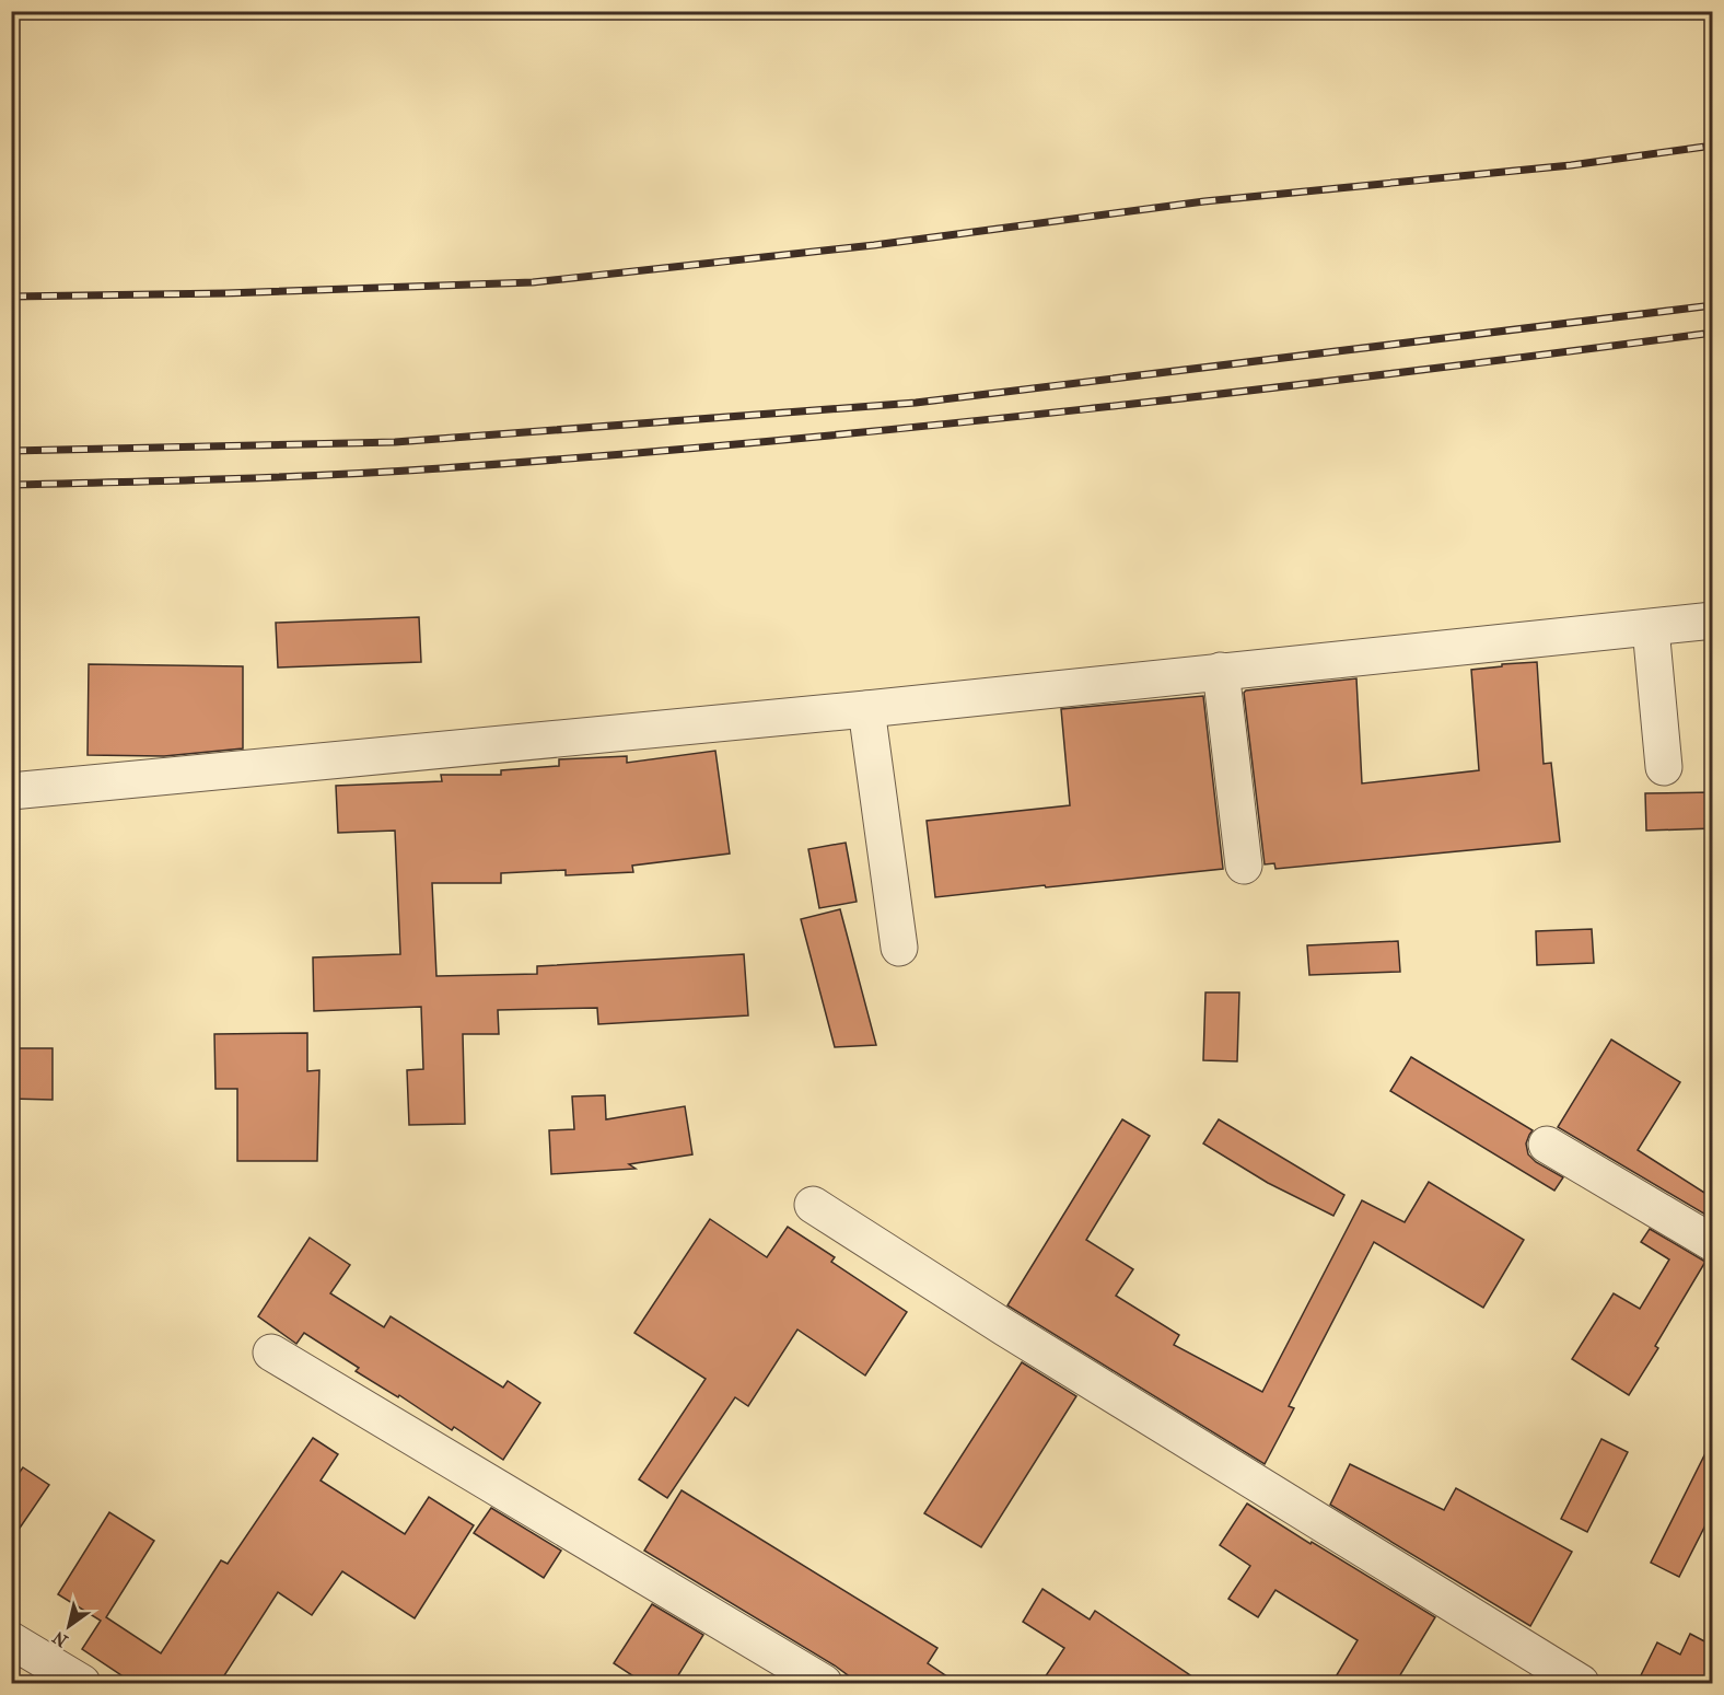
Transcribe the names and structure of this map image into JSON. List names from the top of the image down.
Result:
{
  "north": "bottom left"
}
